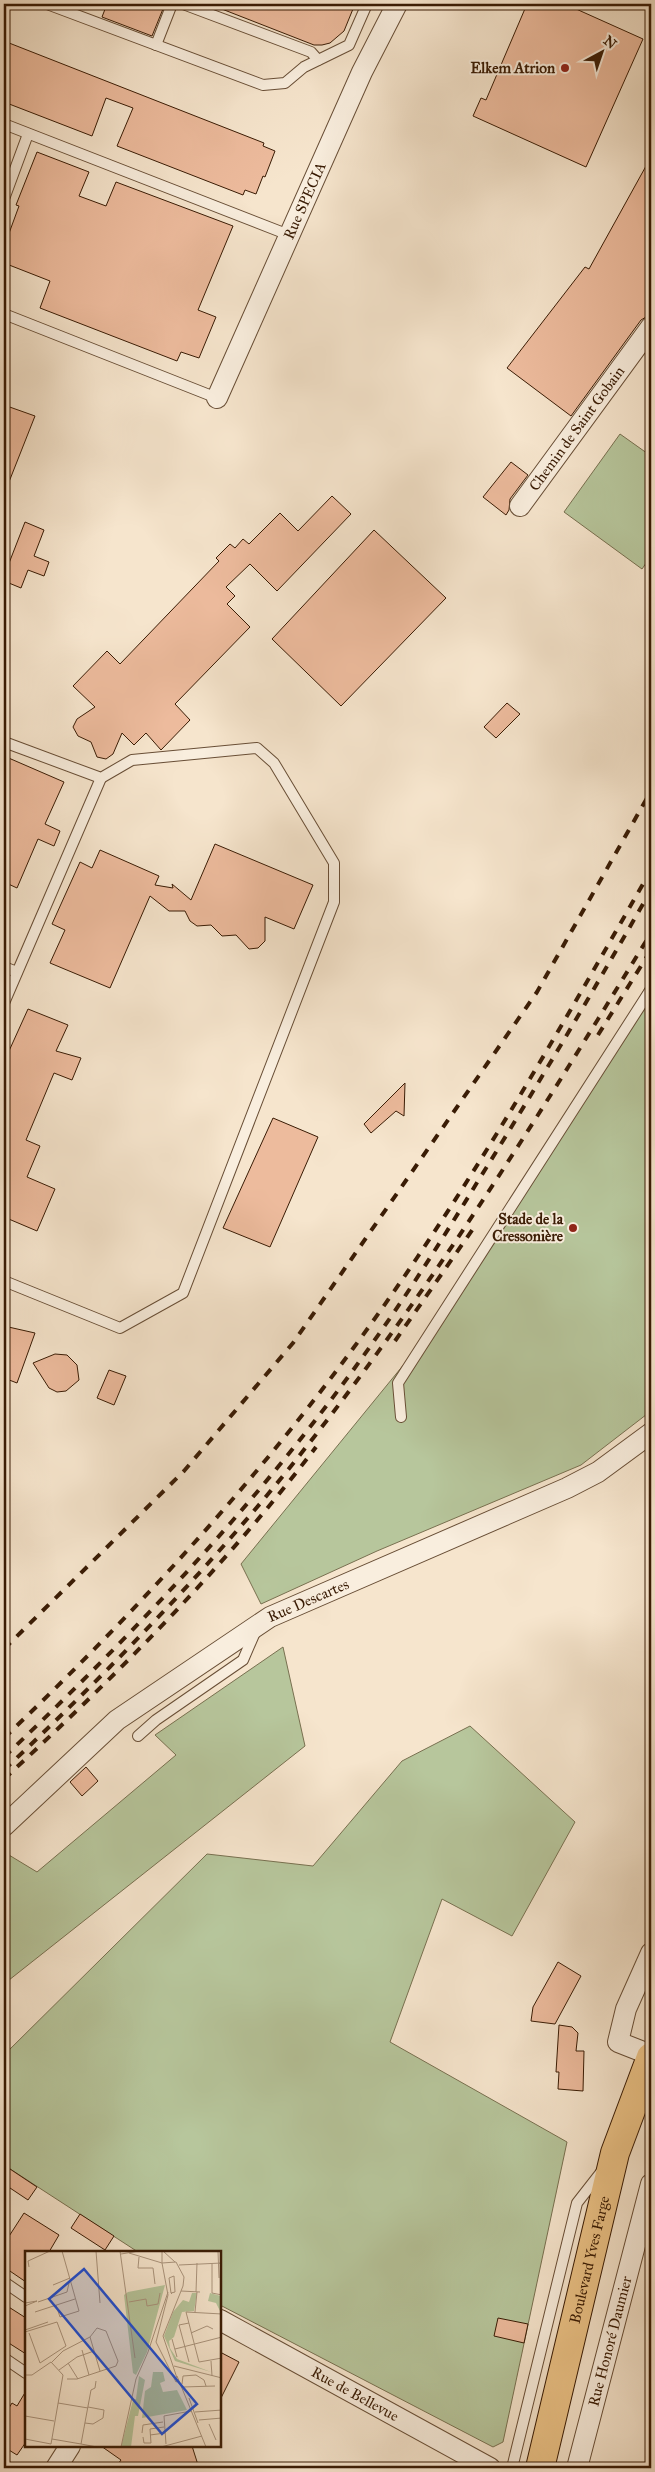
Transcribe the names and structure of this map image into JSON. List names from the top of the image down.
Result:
{
  "streets": {
    "main road": ["Boulevard Yves Farge"],
    "street": [
      "Rue SPECIA",
      "Chemin de Saint Gobain",
      "Rue Descartes",
      "Rue Honoré Daumier",
      "Rue de Bellevue"
    ]
  },
  "places": ["Elkem Atrion", "Stade de la Cressonière"],
  "north": "top right"
}
